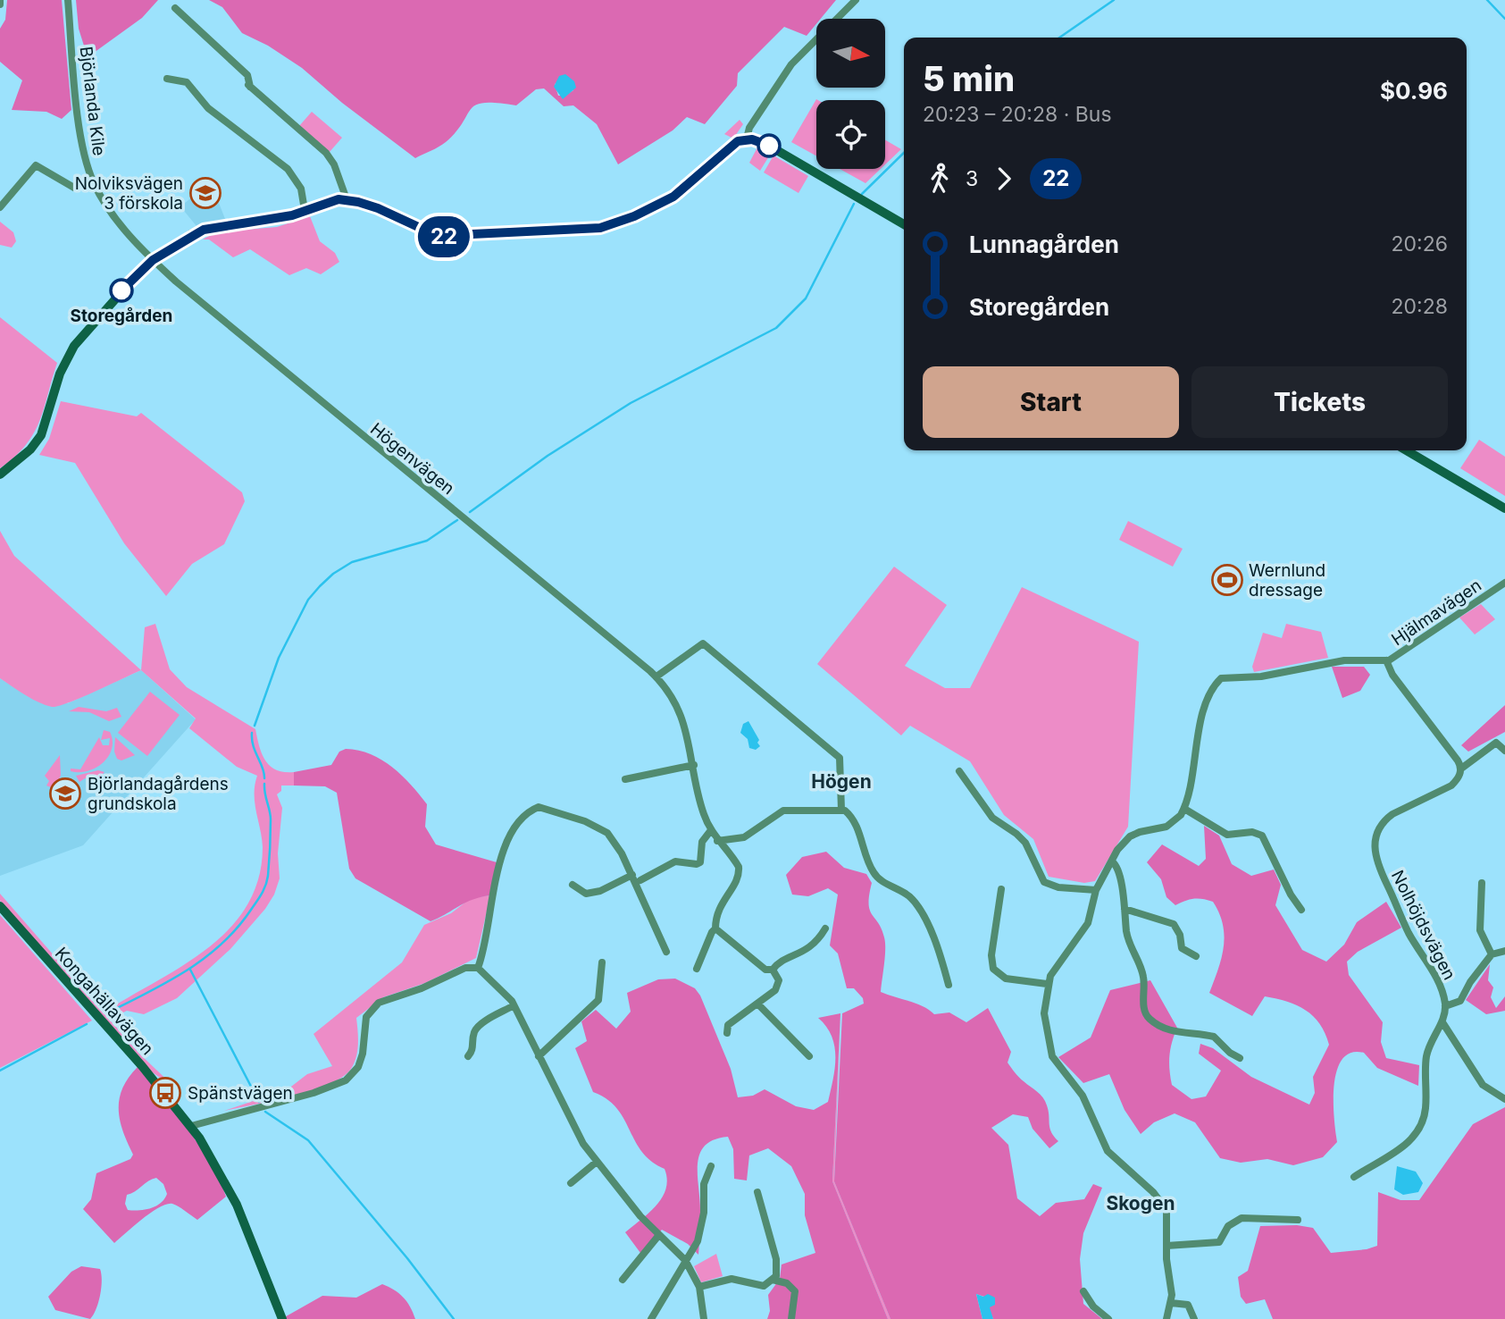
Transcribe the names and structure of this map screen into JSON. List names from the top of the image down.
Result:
{
  "streets": {
    "street": [
      "Björlanda Kile",
      "Högenvägen",
      "Hjälmavägen",
      "Nolhöjdsvägen",
      "Kongahällavägen"
    ]
  },
  "crossings": [
    ["Björlanda Kile", "Högenvägen"]
  ],
  "districts": ["Högen", "Skogen"],
  "places": {
    "school or university": ["Nolviksvägen 3 förskola", "Björlandagårdens grundskola"],
    "other": ["Storegården"],
    "sports": ["Wernlund dressage"],
    "bus stop": ["Spänstvägen"]
  },
  "lines": ["bus line 22"],
  "north": "right",
  "page": {
    "on_map": "22",
    "heading": ["5 min", "20:23 – 20:28 · Bus", "$0.96"],
    "legs": ["3", "22"],
    "list": [
      {
        "name": "Lunnagården",
        "value": "20:26"
      },
      {
        "name": "Storegården",
        "value": "20:28"
      }
    ],
    "buttons": ["Start", "Tickets"]
  }
}
